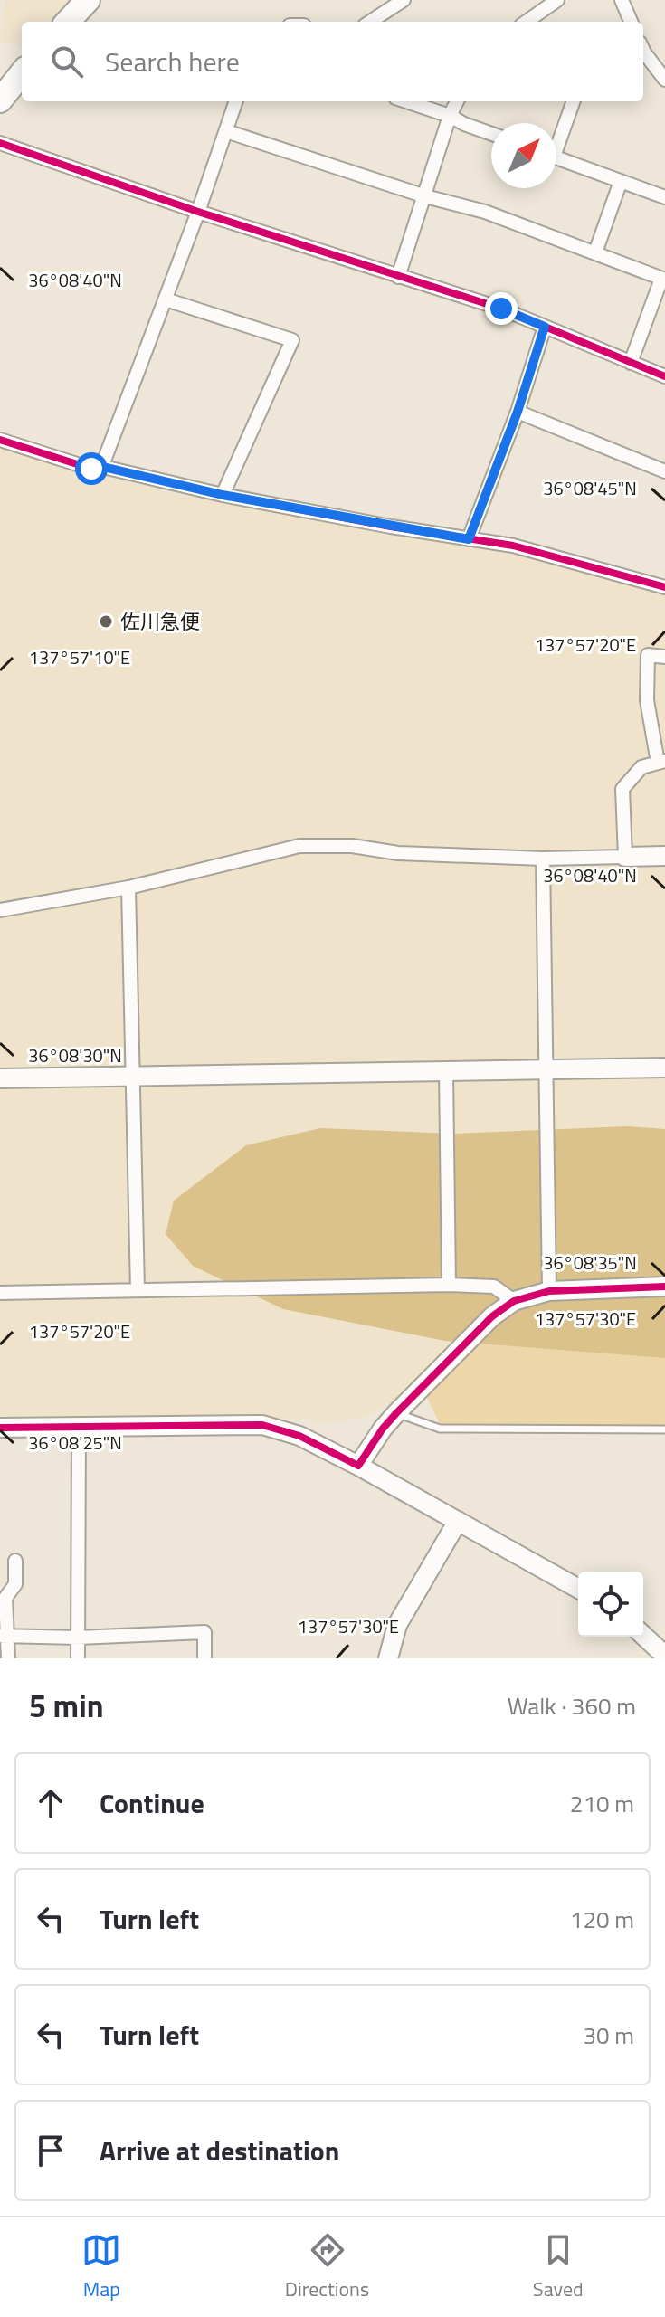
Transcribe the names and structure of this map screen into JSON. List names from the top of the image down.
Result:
{
  "places": ["佐川急便"],
  "north": "top right",
  "page": {
    "search": "Search here",
    "heading": ["5 min", "Walk · 360 m"],
    "list": [
      ["Continue", "210 m"],
      ["Turn left", "120 m"],
      ["Turn left", "30 m"],
      "Arrive at destination"
    ],
    "nav": ["Map", "Directions", "Saved"]
  },
  "coordinates": [
    "36°08'40\"N",
    "36°08'45\"N",
    "137°57'20\"E",
    "137°57'10\"E",
    "36°08'30\"N",
    "36°08'35\"N",
    "137°57'30\"E",
    "36°08'25\"N"
  ]
}
